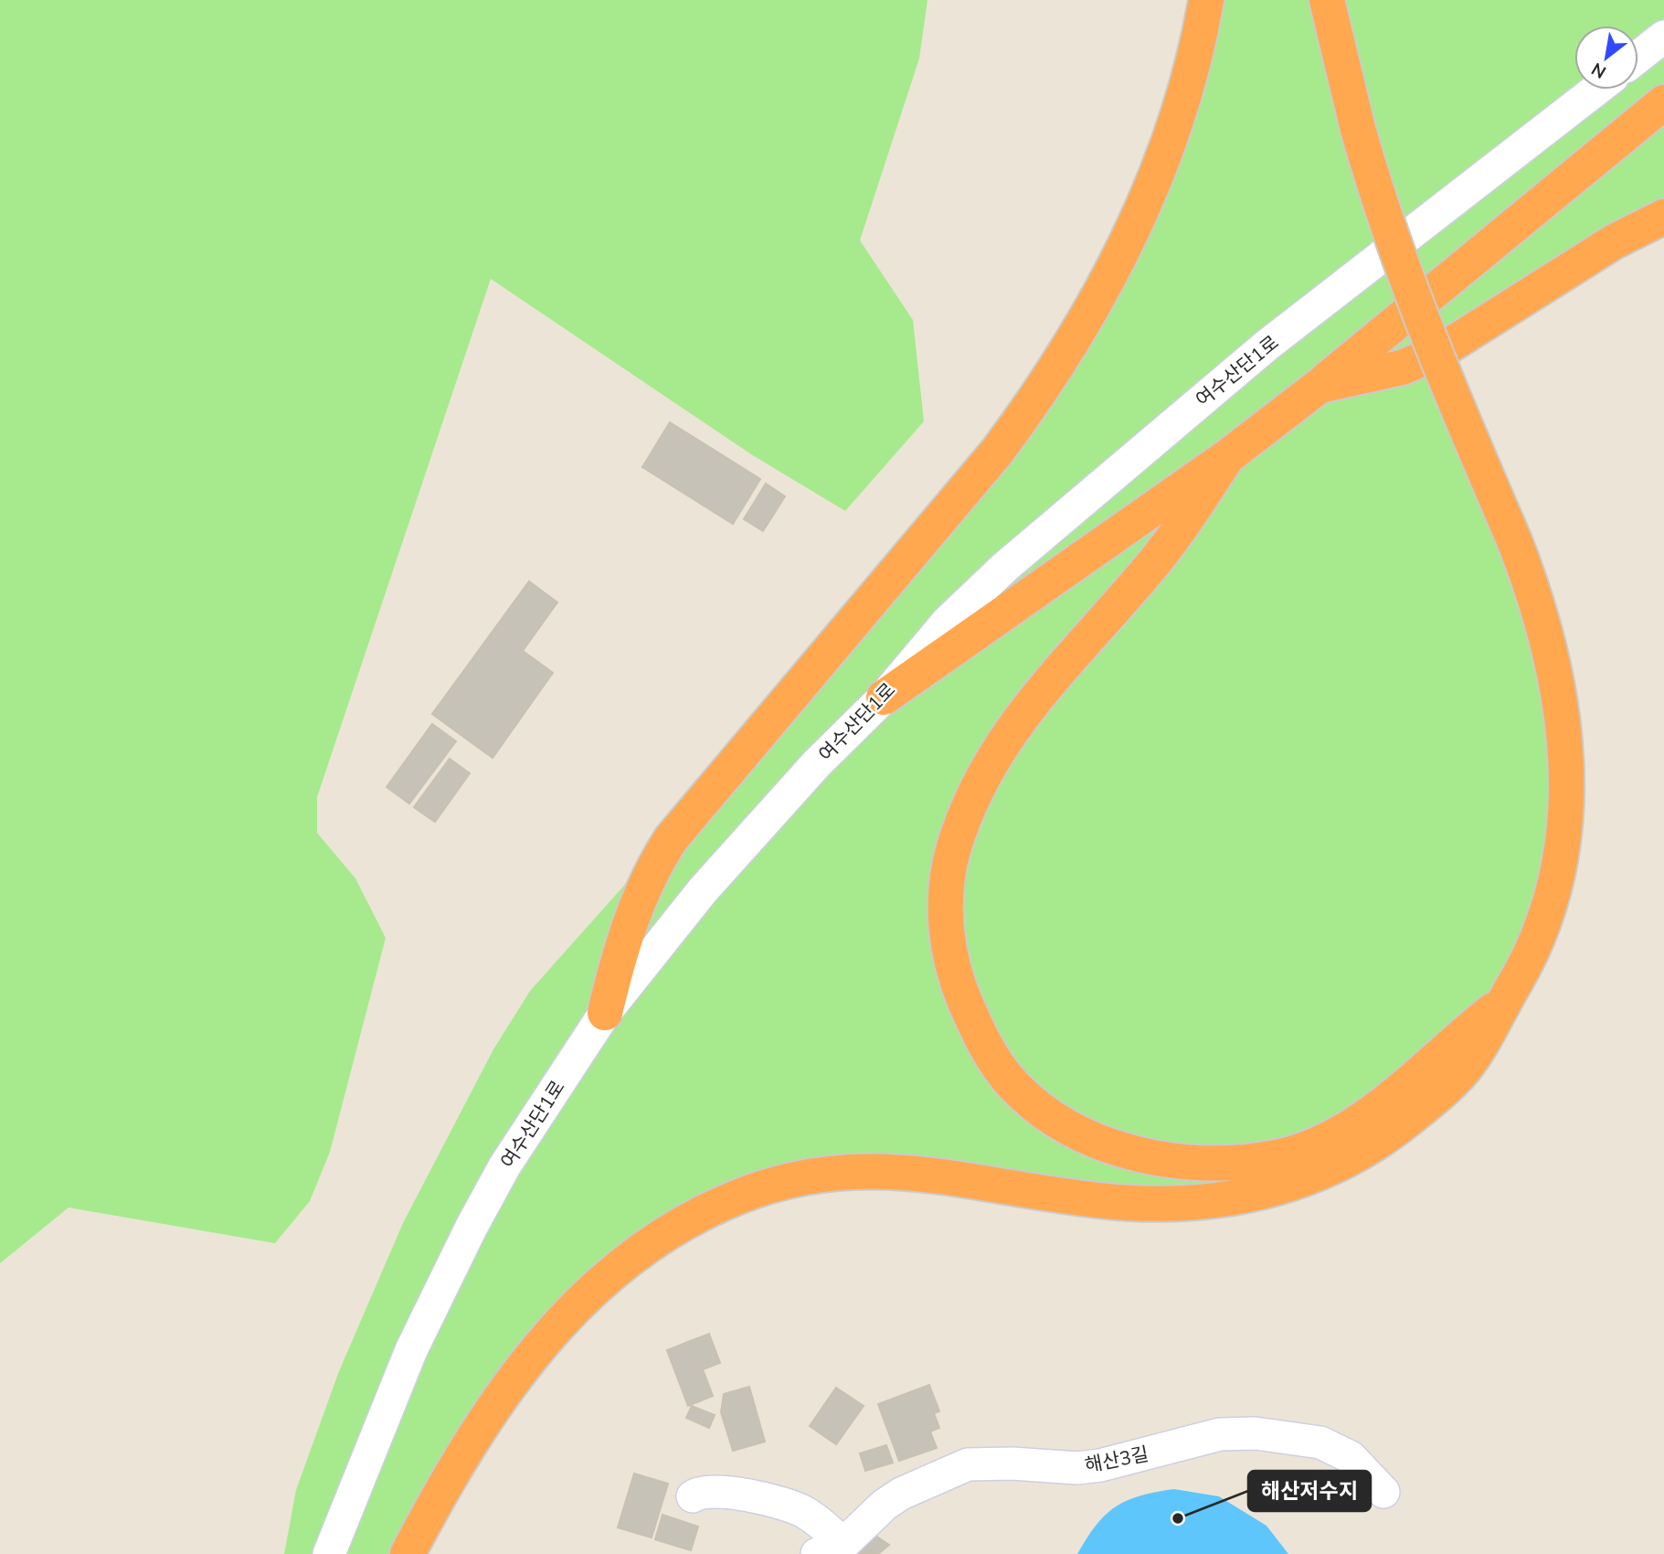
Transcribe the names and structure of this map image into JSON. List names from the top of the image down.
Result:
{
  "streets": {
    "street": ["여수산단1로", "해산3길"]
  },
  "places": ["해산저수지"],
  "north": "bottom left"
}
